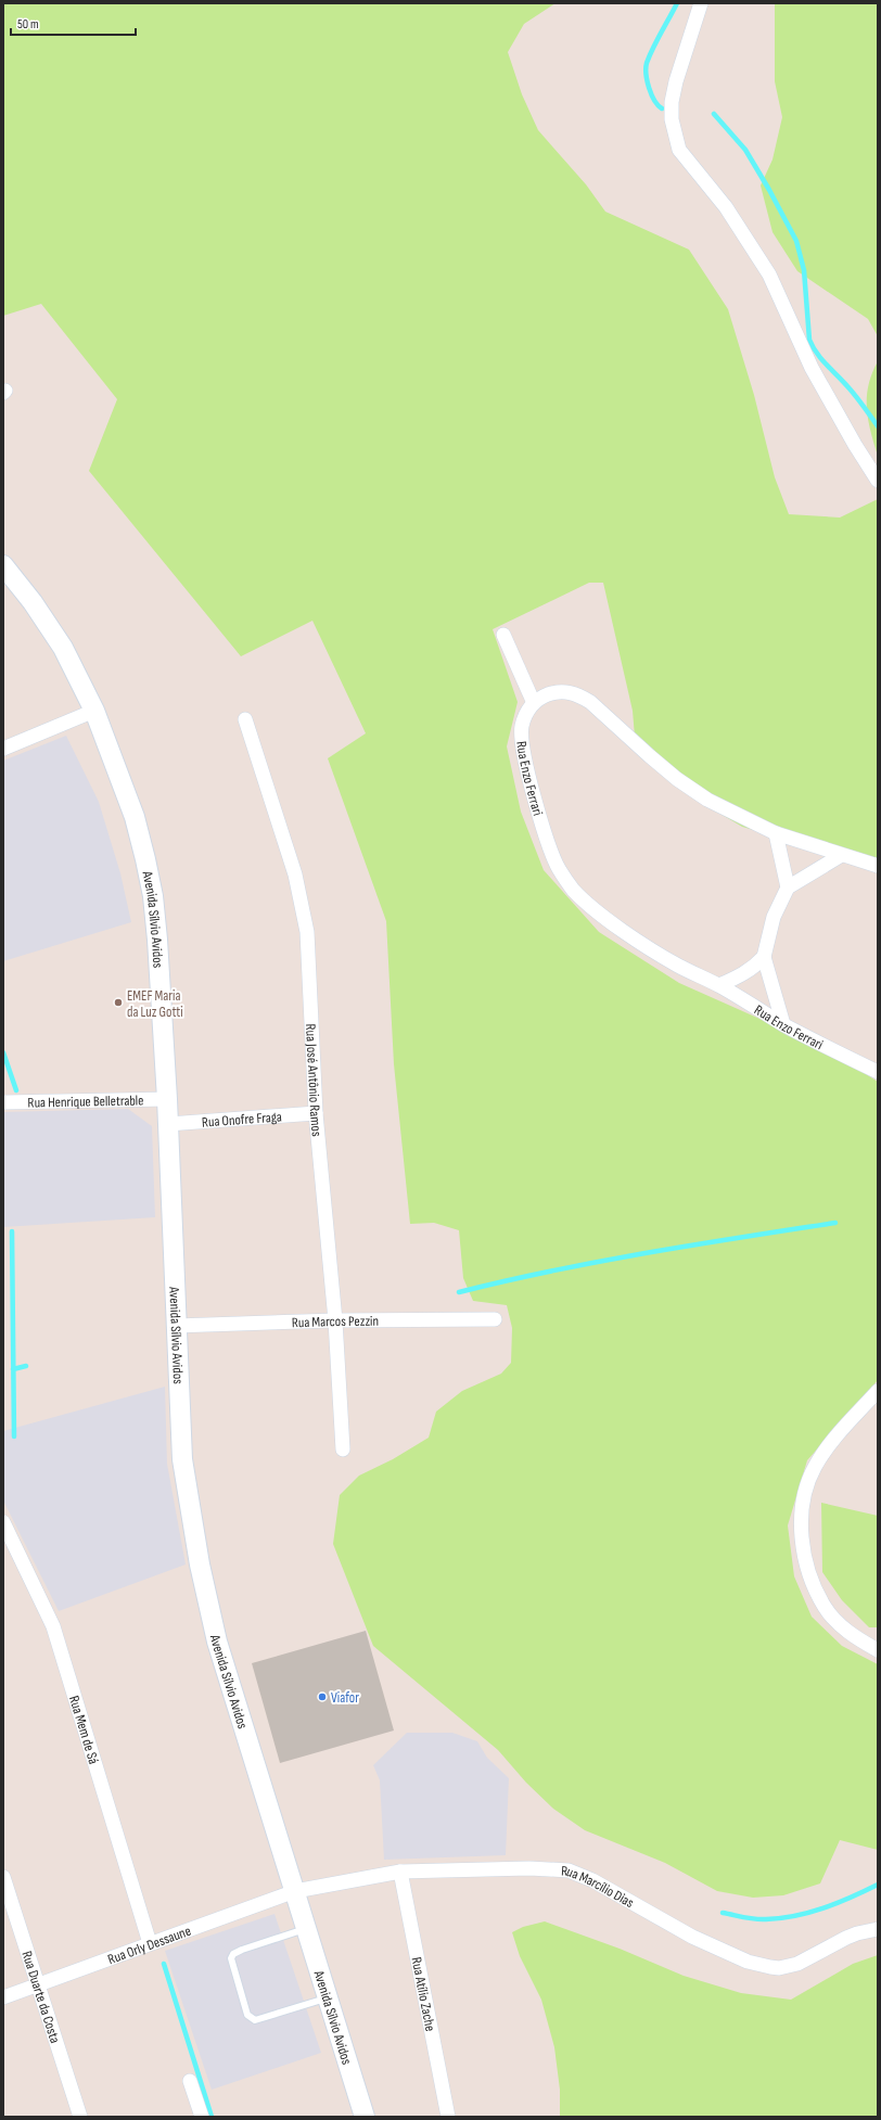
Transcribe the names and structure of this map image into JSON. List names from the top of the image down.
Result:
{
  "streets": {
    "main road": ["Avenida Sílvio Avidos"],
    "street": [
      "Rua Enzo Ferrari",
      "Rua José Antônio Ramos",
      "Rua Henrique Belletrable",
      "Rua Onofre Fraga",
      "Rua Marcos Pezzin",
      "Rua Mem de Sá",
      "Rua Marcílio Dias",
      "Rua Orly Dessaune",
      "Rua Atílio Zache",
      "Rua Duarte da Costa"
    ]
  },
  "crossings": [
    ["Avenida Sílvio Avidos", "Rua Henrique Belletrable"],
    ["Avenida Sílvio Avidos", "Rua Onofre Fraga"],
    ["Avenida Sílvio Avidos", "Rua Marcos Pezzin"],
    ["Avenida Sílvio Avidos", "Rua Marcílio Dias"],
    ["Avenida Sílvio Avidos", "Rua Orly Dessaune"],
    ["Rua José Antônio Ramos", "Rua Onofre Fraga"],
    ["Rua José Antônio Ramos", "Rua Marcos Pezzin"],
    ["Rua Mem de Sá", "Rua Orly Dessaune"],
    ["Rua Marcílio Dias", "Rua Orly Dessaune"],
    ["Rua Marcílio Dias", "Rua Atílio Zache"],
    ["Rua Orly Dessaune", "Rua Duarte da Costa"]
  ],
  "places": ["EMEF Maria da Luz Gotti", "Viafor"],
  "scale_bar": "50 m"
}
